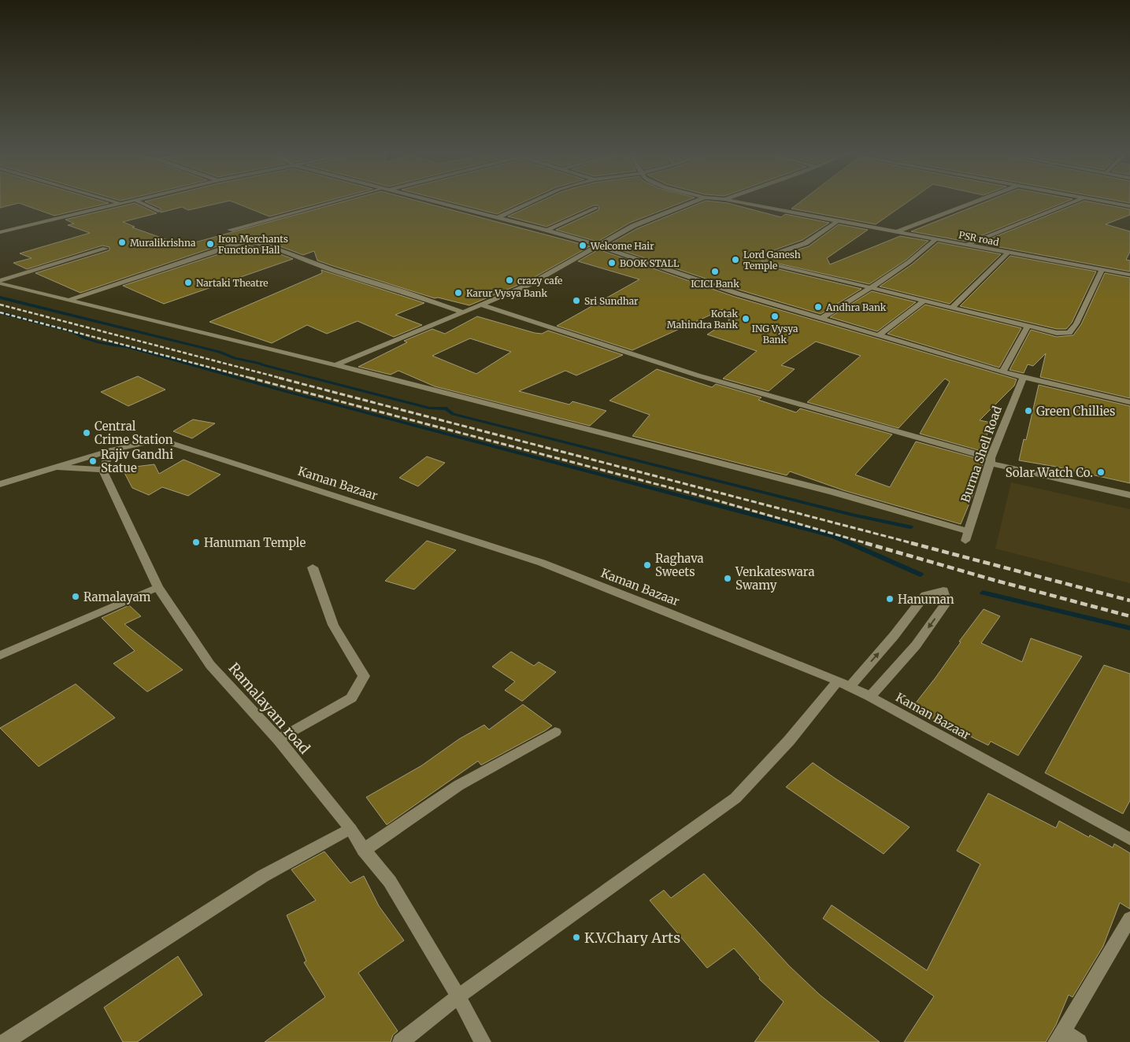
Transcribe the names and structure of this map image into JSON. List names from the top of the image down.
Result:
{
  "streets": {
    "street": [
      "PSR road",
      "Burma Shell Road",
      "Kaman Bazaar",
      "Ramalayam road"
    ]
  },
  "places": [
    "Muralikrishna",
    "Iron Merchants Function Hall",
    "Welcome Hair",
    "Lord Ganesh Temple",
    "BOOK STALL",
    "ICICI Bank",
    "crazy cafe",
    "Nartaki Theatre",
    "Karur Vysya Bank",
    "Sri Sundhar",
    "Andhra Bank",
    "ING Vysya Bank",
    "Kotak Mahindra Bank",
    "Green Chillies",
    "Central Crime Station",
    "Rajiv Gandhi Statue",
    "Solar Watch Co.",
    "Hanuman Temple",
    "Raghava Sweets",
    "Venkateswara Swamy",
    "Ramalayam",
    "Hanuman",
    "K.V.Chary Arts"
  ]
}
